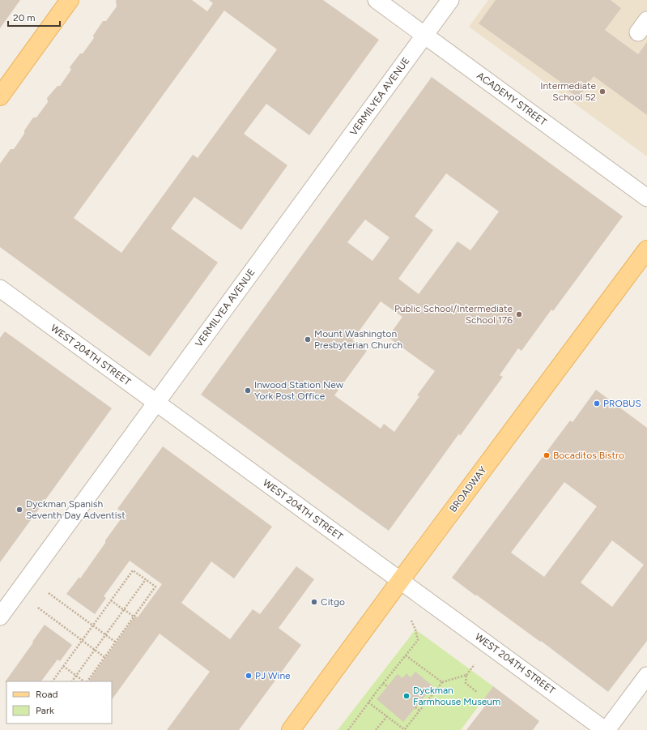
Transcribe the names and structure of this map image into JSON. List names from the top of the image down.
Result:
{
  "streets": {
    "main road": ["BROADWAY"],
    "street": ["VERMILYEA AVENUE", "ACADEMY STREET", "WEST 204TH STREET"]
  },
  "crossings": [
    ["VERMILYEA AVENUE", "ACADEMY STREET"],
    ["VERMILYEA AVENUE", "WEST 204TH STREET"],
    ["WEST 204TH STREET", "BROADWAY"]
  ],
  "places": [
    "Intermediate School 52",
    "Public School/Intermediate School 176",
    "Mount Washington Presbyterian Church",
    "Inwood Station New York Post Office",
    "PROBUS",
    "Bocaditos Bistro",
    "Dyckman Spanish Seventh Day Adventist",
    "Citgo",
    "PJ Wine",
    "Dyckman Farmhouse Museum"
  ],
  "legend": ["Road", "Park"],
  "scale_bar": "20 m"
}
